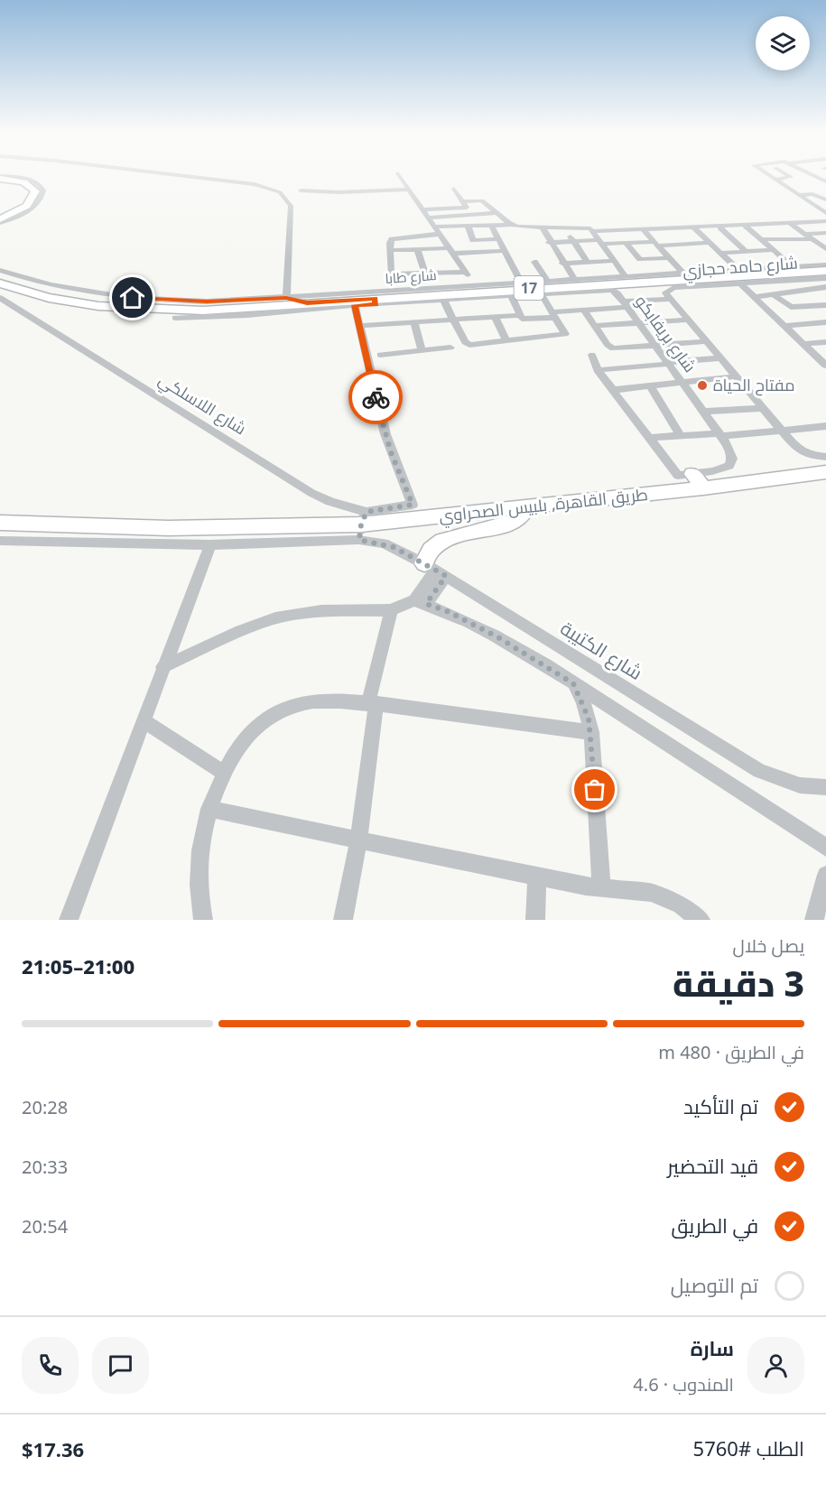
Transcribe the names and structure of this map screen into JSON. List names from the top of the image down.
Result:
{
  "streets": {
    "highway": ["17", "طريق القاهرة, بلبيس الصحراوي"],
    "street": [
      "شارع حامد حجازي",
      "شارع طابا",
      "شارع بريفابكو",
      "شارع اللاسلكي",
      "شارع الكتيبة"
    ]
  },
  "crossings": [
    ["شارع حامد حجازي", "شارع طابا"],
    ["شارع حامد حجازي", "17"],
    ["شارع طابا", "17"],
    ["17", "شارع بريفابكو"],
    ["شارع اللاسلكي", "طريق القاهرة, بلبيس الصحراوي"],
    ["شارع اللاسلكي", "شارع الكتيبة"],
    ["طريق القاهرة, بلبيس الصحراوي", "شارع الكتيبة"]
  ],
  "places": ["مفتاح الحياة"],
  "page": {
    "heading": ["3 دقيقة", "يصل خلال", "21:00–21:05"],
    "panel": [
      "سارة",
      "المندوب · 4.6",
      "الطلب #5760",
      "$17.36"
    ],
    "bar": "في الطريق · 480 m",
    "list": [
      ["تم التأكيد", "20:28"],
      ["قيد التحضير", "20:33"],
      ["في الطريق", "20:54"],
      "تم التوصيل"
    ]
  }
}
